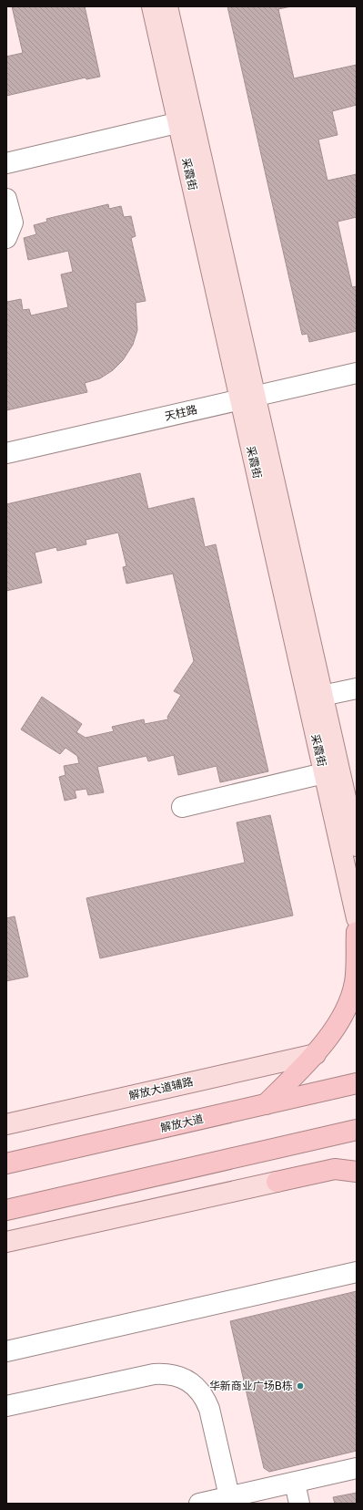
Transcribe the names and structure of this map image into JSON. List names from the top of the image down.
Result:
{
  "streets": {
    "highway": ["解放大道"],
    "main road": ["采霞街", "解放大道辅路"],
    "street": ["天柱路"]
  },
  "crossings": [
    ["采霞街", "天柱路"]
  ],
  "places": ["华新商业广场B栋"]
}
